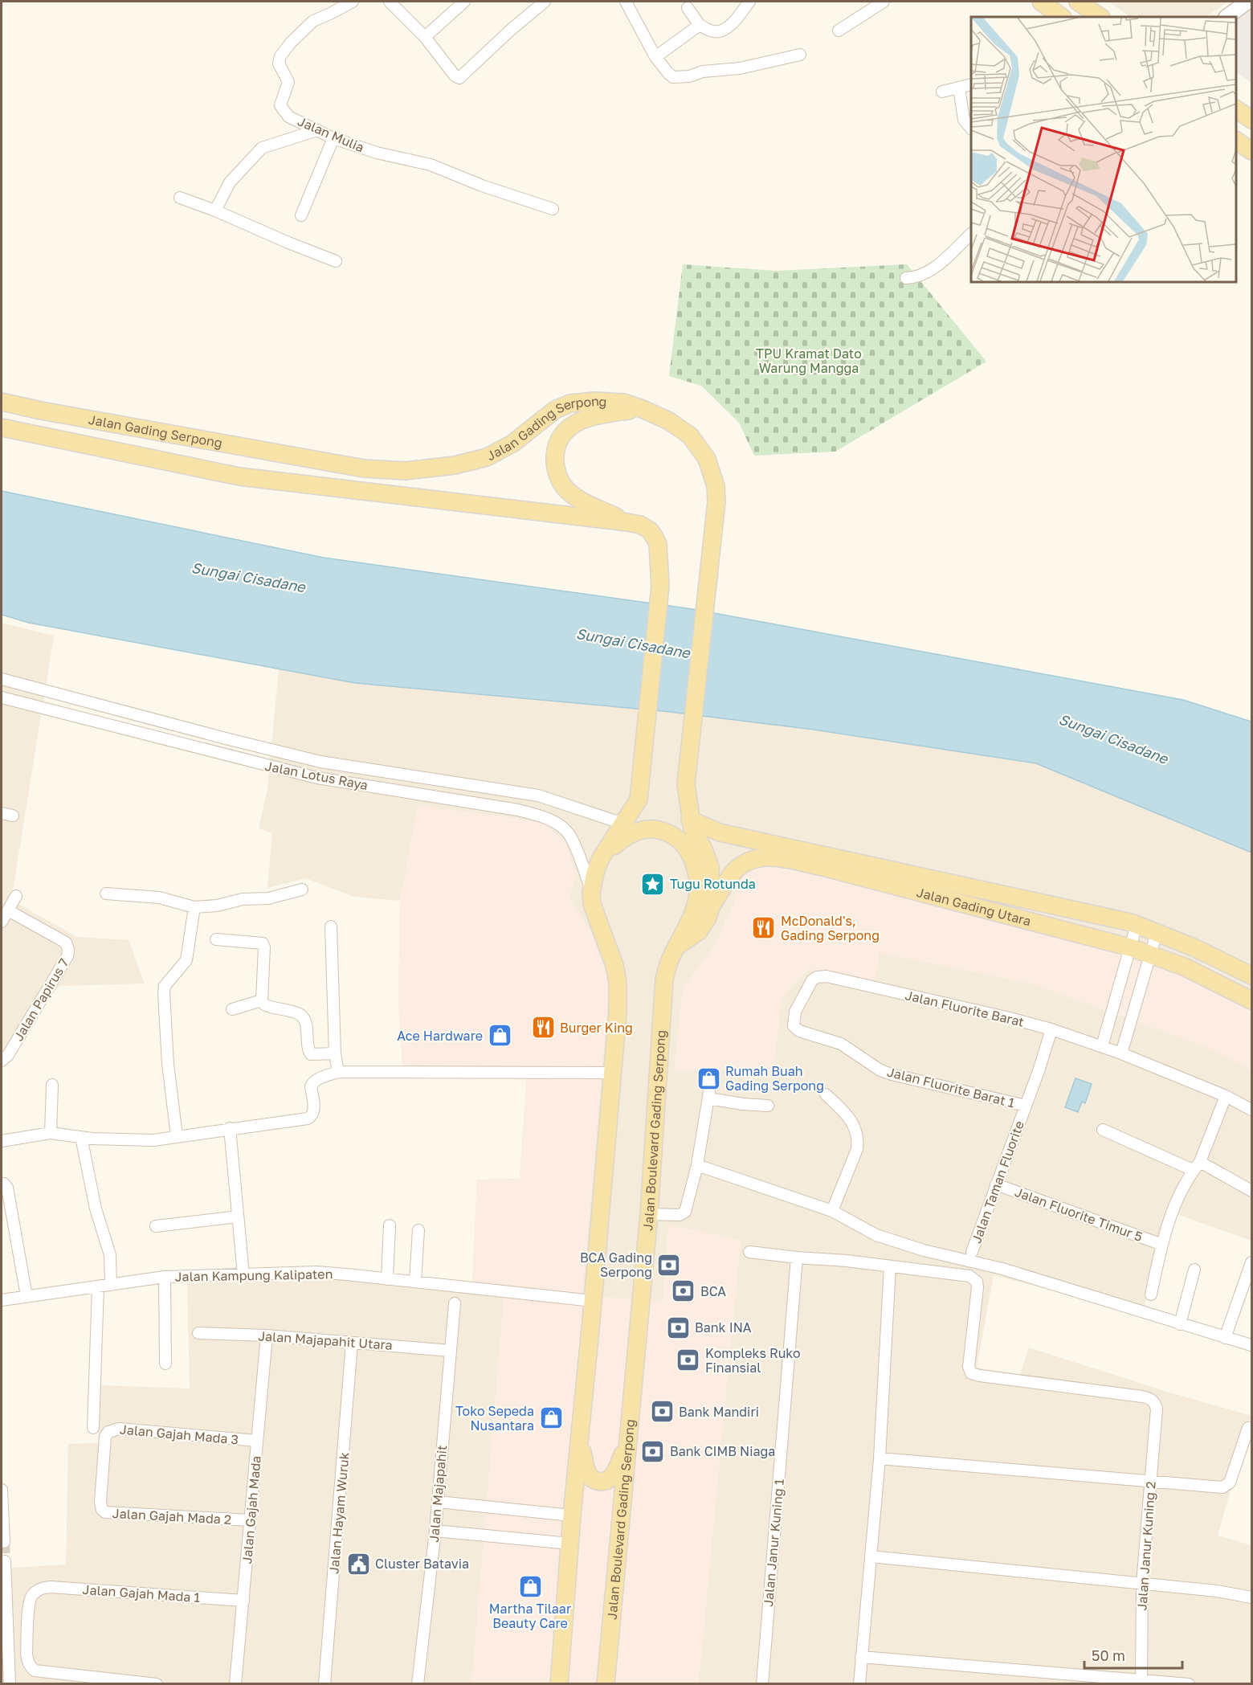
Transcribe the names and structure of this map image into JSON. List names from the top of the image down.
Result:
{
  "streets": {
    "main road": ["Jalan Gading Serpong", "Jalan Gading Utara", "Jalan Boulevard Gading Serpong"],
    "street": [
      "Jalan Mulia",
      "Jalan Lotus Raya",
      "Jalan Papirus 7",
      "Jalan Fluorite Barat",
      "Jalan Fluorite Barat 1",
      "Jalan Taman Fluorite",
      "Jalan Fluorite Timur 5",
      "Jalan Kampung Kalipaten",
      "Jalan Majapahit Utara",
      "Jalan Gajah Mada 3",
      "Jalan Majapahit",
      "Jalan Gajah Mada",
      "Jalan Hayam Wuruk",
      "Jalan Gajah Mada 2",
      "Jalan Janur Kuning 1",
      "Jalan Janur Kuning 2",
      "Jalan Gajah Mada 1"
    ]
  },
  "crossings": [
    ["Jalan Gading Serpong", "Jalan Lotus Raya"],
    ["Jalan Gading Serpong", "Jalan Gading Utara"],
    ["Jalan Fluorite Barat", "Jalan Fluorite Barat 1"],
    ["Jalan Fluorite Barat", "Jalan Taman Fluorite"],
    ["Jalan Fluorite Barat 1", "Jalan Taman Fluorite"],
    ["Jalan Taman Fluorite", "Jalan Fluorite Timur 5"],
    ["Jalan Majapahit Utara", "Jalan Majapahit"],
    ["Jalan Majapahit Utara", "Jalan Gajah Mada"],
    ["Jalan Majapahit Utara", "Jalan Hayam Wuruk"],
    ["Jalan Gajah Mada 3", "Jalan Gajah Mada"],
    ["Jalan Gajah Mada 3", "Jalan Gajah Mada 2"],
    ["Jalan Gajah Mada", "Jalan Gajah Mada 2"],
    ["Jalan Gajah Mada", "Jalan Gajah Mada 1"]
  ],
  "water": ["Sungai Cisadane"],
  "parks": ["TPU Kramat Dato Warung Mangga"],
  "places": {
    "place": ["Tugu Rotunda"],
    "restaurant": ["McDonald's, Gading Serpong", "Burger King"],
    "shop": [
      "Ace Hardware",
      "Rumah Buah Gading Serpong",
      "Toko Sepeda Nusantara",
      "Martha Tilaar Beauty Care"
    ],
    "bank": [
      "BCA Gading Serpong",
      "BCA",
      "Bank INA",
      "Kompleks Ruko Finansial",
      "Bank Mandiri",
      "Bank CIMB Niaga"
    ],
    "public building": ["Cluster Batavia"]
  },
  "scale_bar": "50 m"
}
